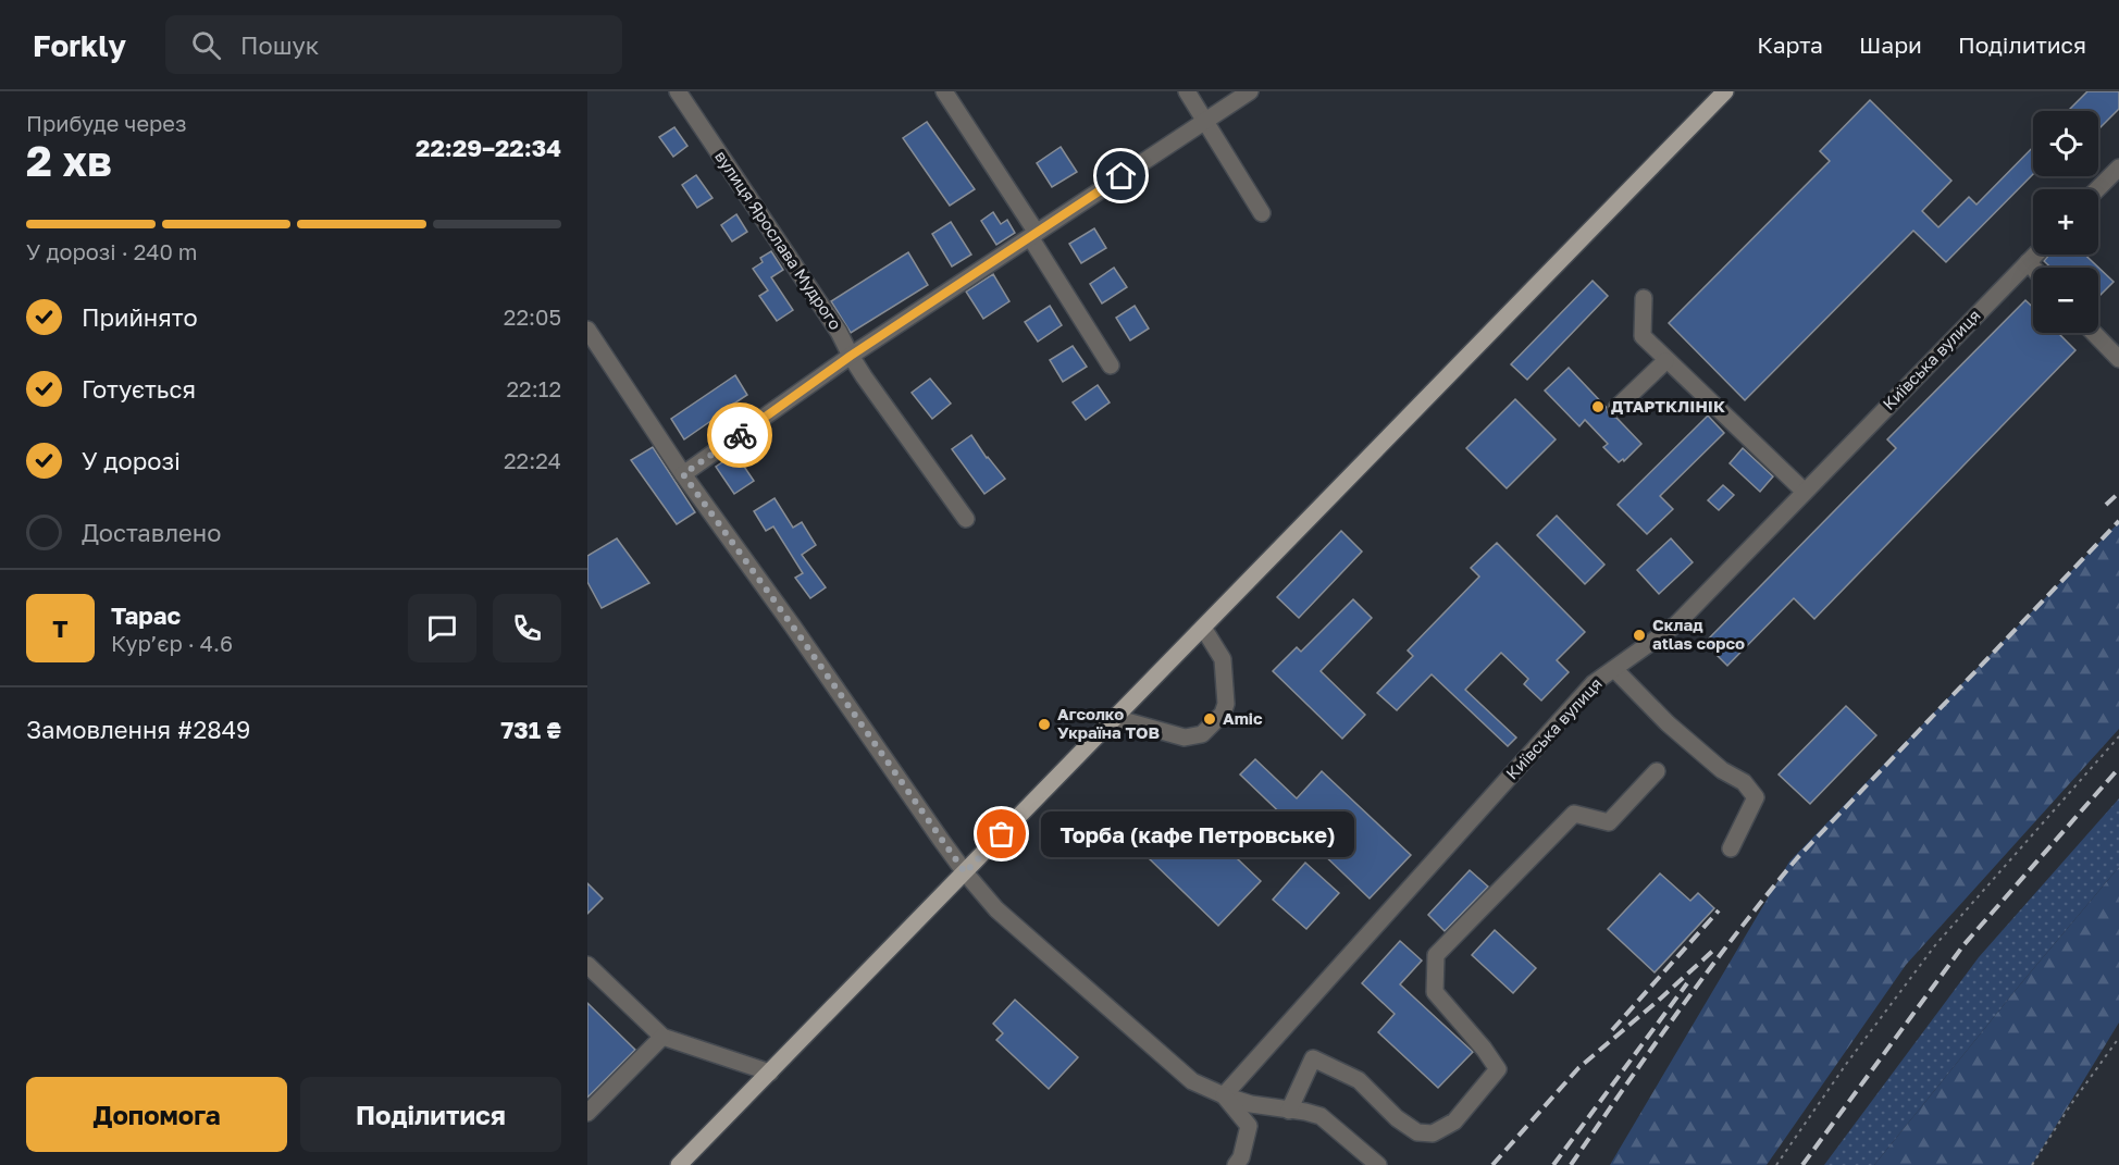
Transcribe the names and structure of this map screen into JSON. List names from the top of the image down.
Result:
{
  "streets": {
    "street": ["вулиця Ярослава Мудрого", "Київська вулиця"]
  },
  "places": [
    "ДТАРТКЛІНІК",
    "Склад atlas copco",
    "Amic",
    "Агсолко Україна ТОВ",
    "Торба (кафе Петровське)"
  ],
  "page": {
    "header": "Forkly",
    "search": "Пошук",
    "nav": ["Карта", "Шари", "Поділитися"],
    "heading": ["2 хв", "Прибуде через", "22:29–22:34"],
    "panel": [
      "Тарас",
      "Кур’єр · 4.6",
      "Замовлення #2849",
      "731 ₴"
    ],
    "map_buttons": ["+", "−"],
    "bar": "У дорозі · 240 m",
    "list": [
      ["Прийнято", "22:05"],
      ["Готується", "22:12"],
      ["У дорозі", "22:24"],
      "Доставлено"
    ],
    "round": "Т",
    "bubble": "Торба (кафе Петровське)",
    "buttons": ["Допомога", "Поділитися"]
  }
}
